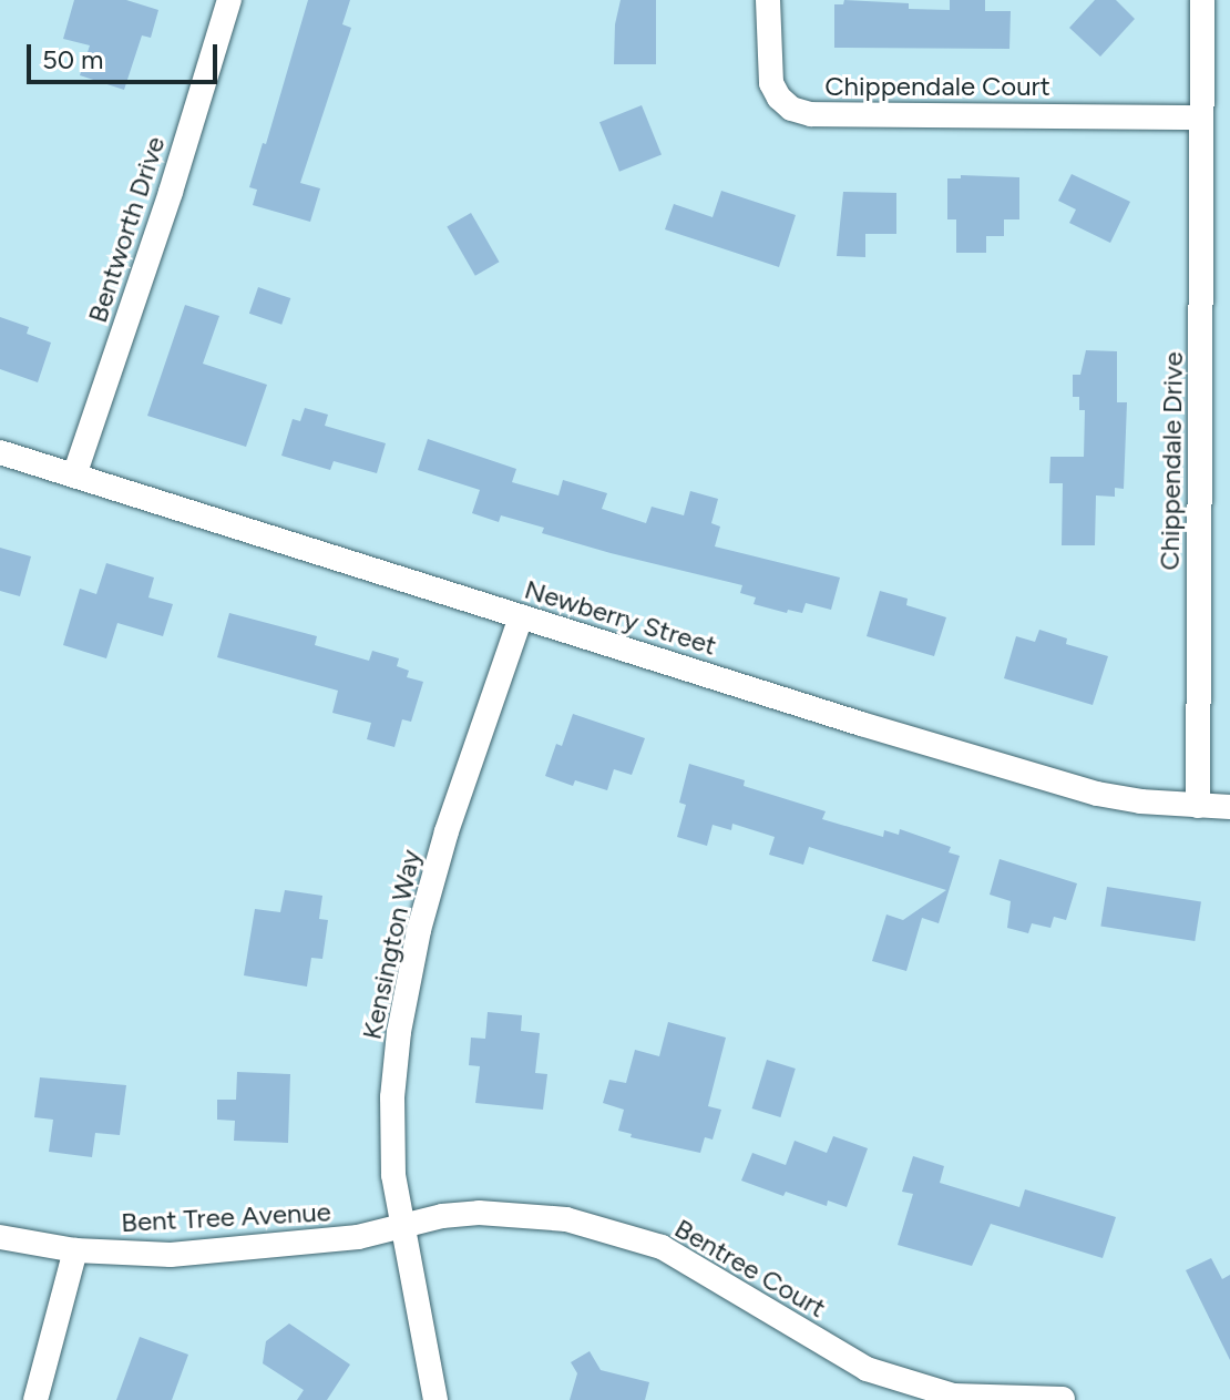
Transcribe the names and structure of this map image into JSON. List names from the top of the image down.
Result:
{
  "streets": {
    "street": [
      "Chippendale Court",
      "Bentworth Drive",
      "Chippendale Drive",
      "Newberry Street",
      "Kensington Way",
      "Bent Tree Avenue",
      "Bentree Court"
    ]
  },
  "crossings": [
    ["Chippendale Court", "Chippendale Drive"],
    ["Bentworth Drive", "Newberry Street"],
    ["Chippendale Drive", "Newberry Street"],
    ["Newberry Street", "Kensington Way"],
    ["Kensington Way", "Bent Tree Avenue"],
    ["Kensington Way", "Bentree Court"],
    ["Bent Tree Avenue", "Bentree Court"]
  ],
  "scale_bar": "50 m"
}
